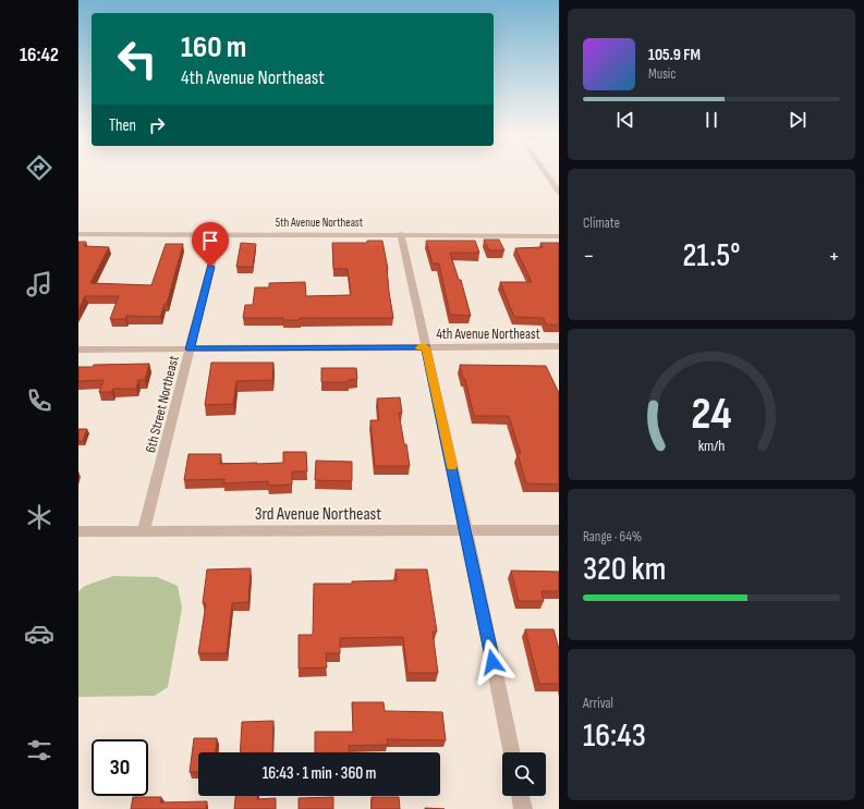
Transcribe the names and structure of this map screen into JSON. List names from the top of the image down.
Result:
{
  "streets": {
    "street": [
      "5th Avenue Northeast",
      "4th Avenue Northeast",
      "6th Street Northeast",
      "3rd Avenue Northeast"
    ]
  },
  "crossings": [
    ["5th Avenue Northeast", "6th Street Northeast"],
    ["4th Avenue Northeast", "6th Street Northeast"],
    ["6th Street Northeast", "3rd Avenue Northeast"]
  ],
  "page": {
    "tabs": "16:42",
    "turn": ["160 m", "4th Avenue Northeast"],
    "song": ["105.9 FM", "Music"],
    "then": "Then",
    "tile": [
      "Climate",
      ["Range · 64%", "320 km"],
      ["Arrival", "16:43"]
    ],
    "heat": ["−", "21.5°", "+"],
    "limit": "30",
    "trip": "16:43 · 1 min · 360 m",
    "gauge": ["24", "km/h"]
  }
}
